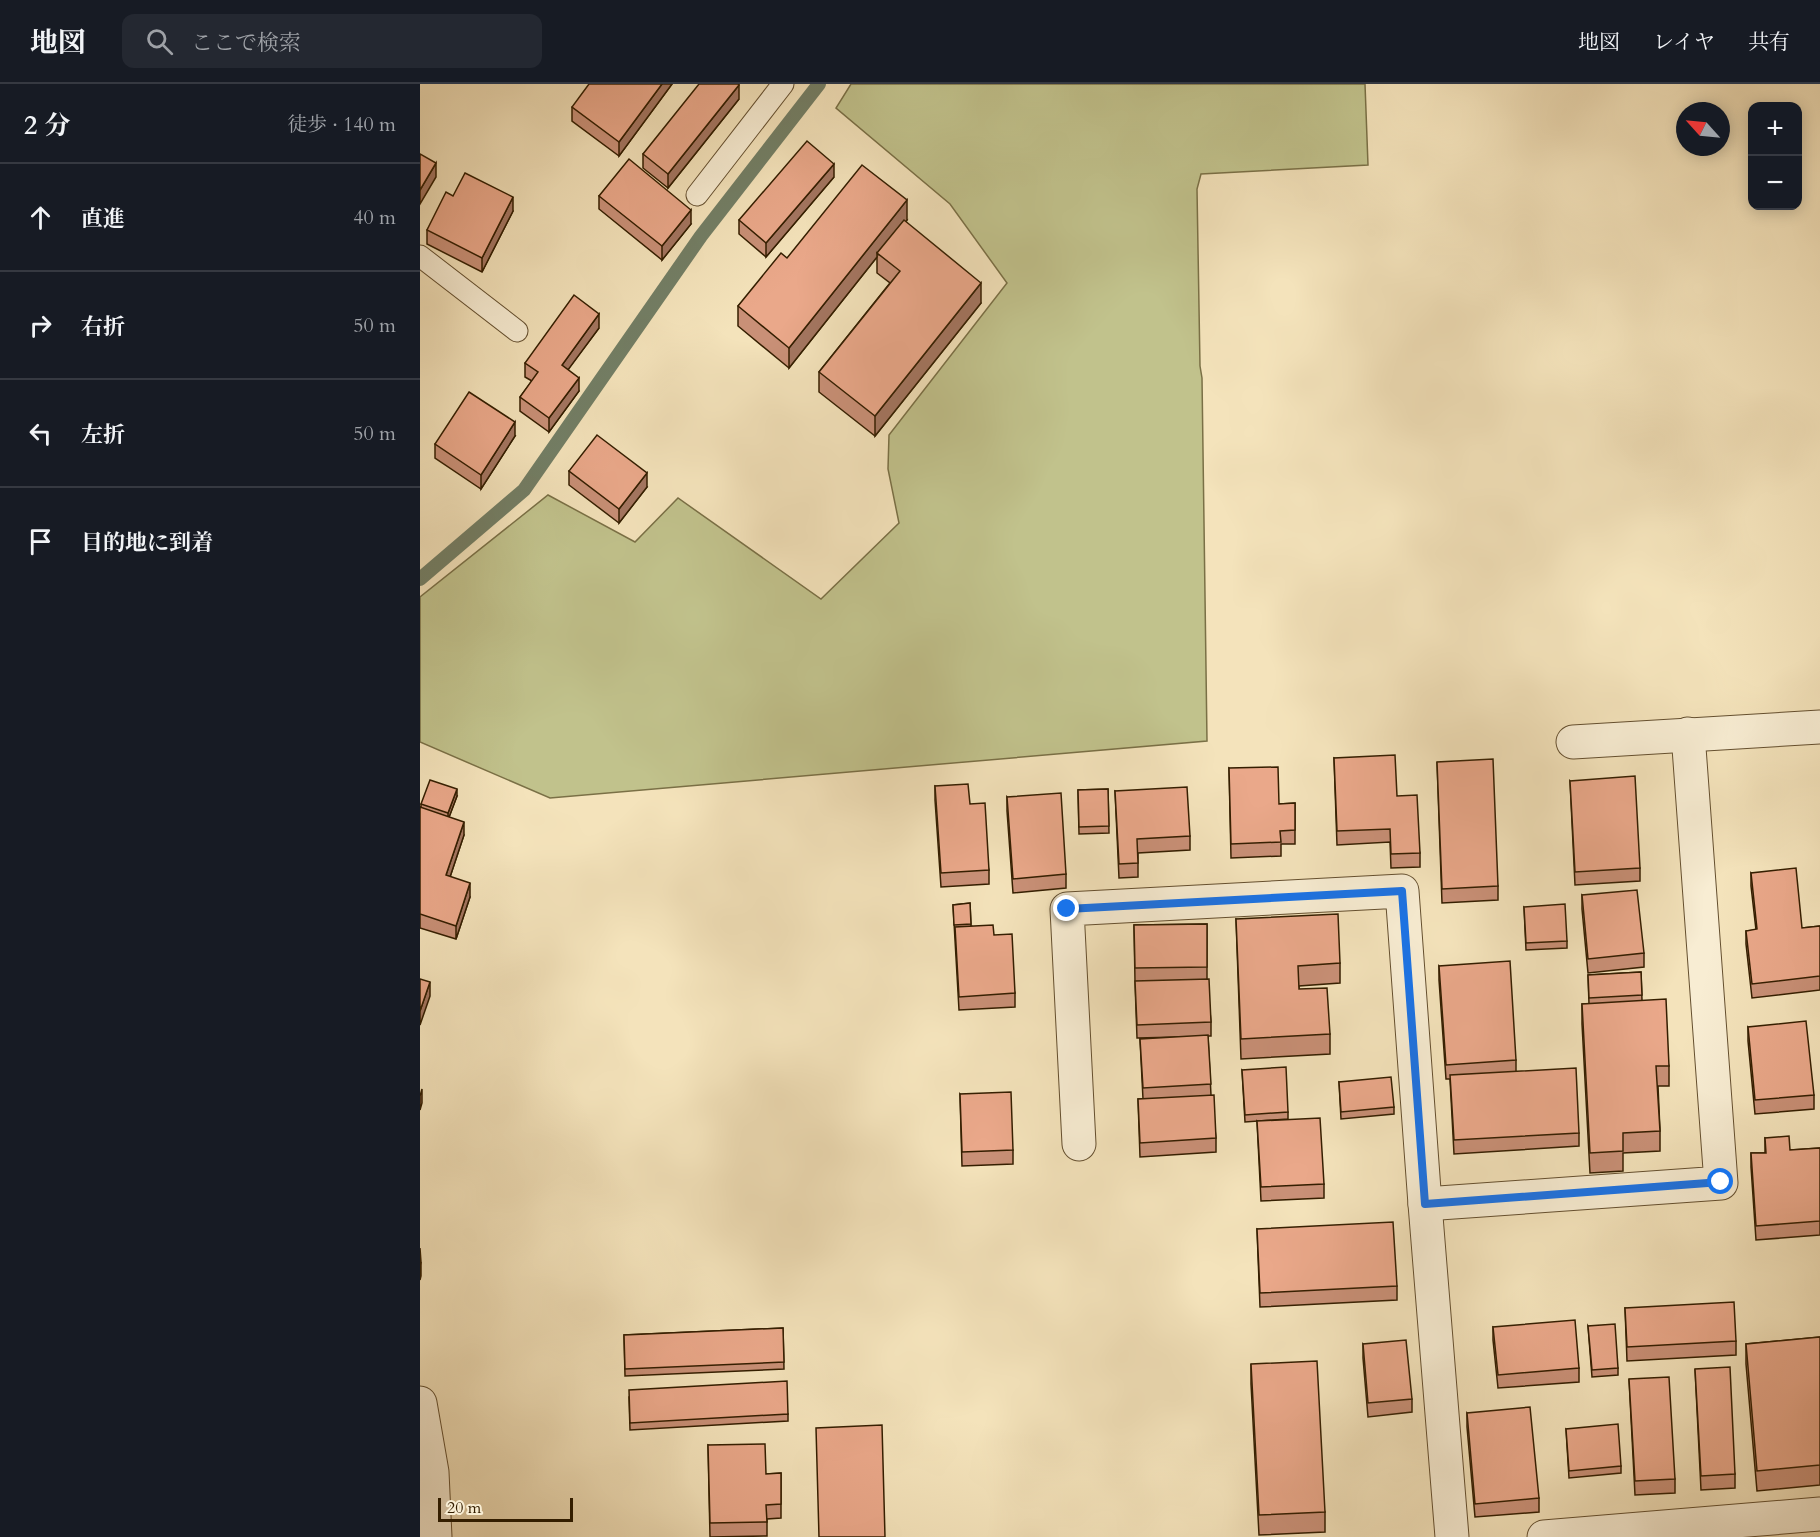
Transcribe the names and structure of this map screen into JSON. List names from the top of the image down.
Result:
{
  "scale_bar": "20 m",
  "north": "top left",
  "page": {
    "header": "地図",
    "search": "ここで検索",
    "nav": ["地図", "レイヤ", "共有"],
    "heading": ["2 分", "徒歩 · 140 m"],
    "map_buttons": ["+", "−"],
    "list": [
      ["直進", "40 m"],
      ["右折", "50 m"],
      ["左折", "50 m"],
      "目的地に到着"
    ],
    "scale": "20 m"
  }
}
